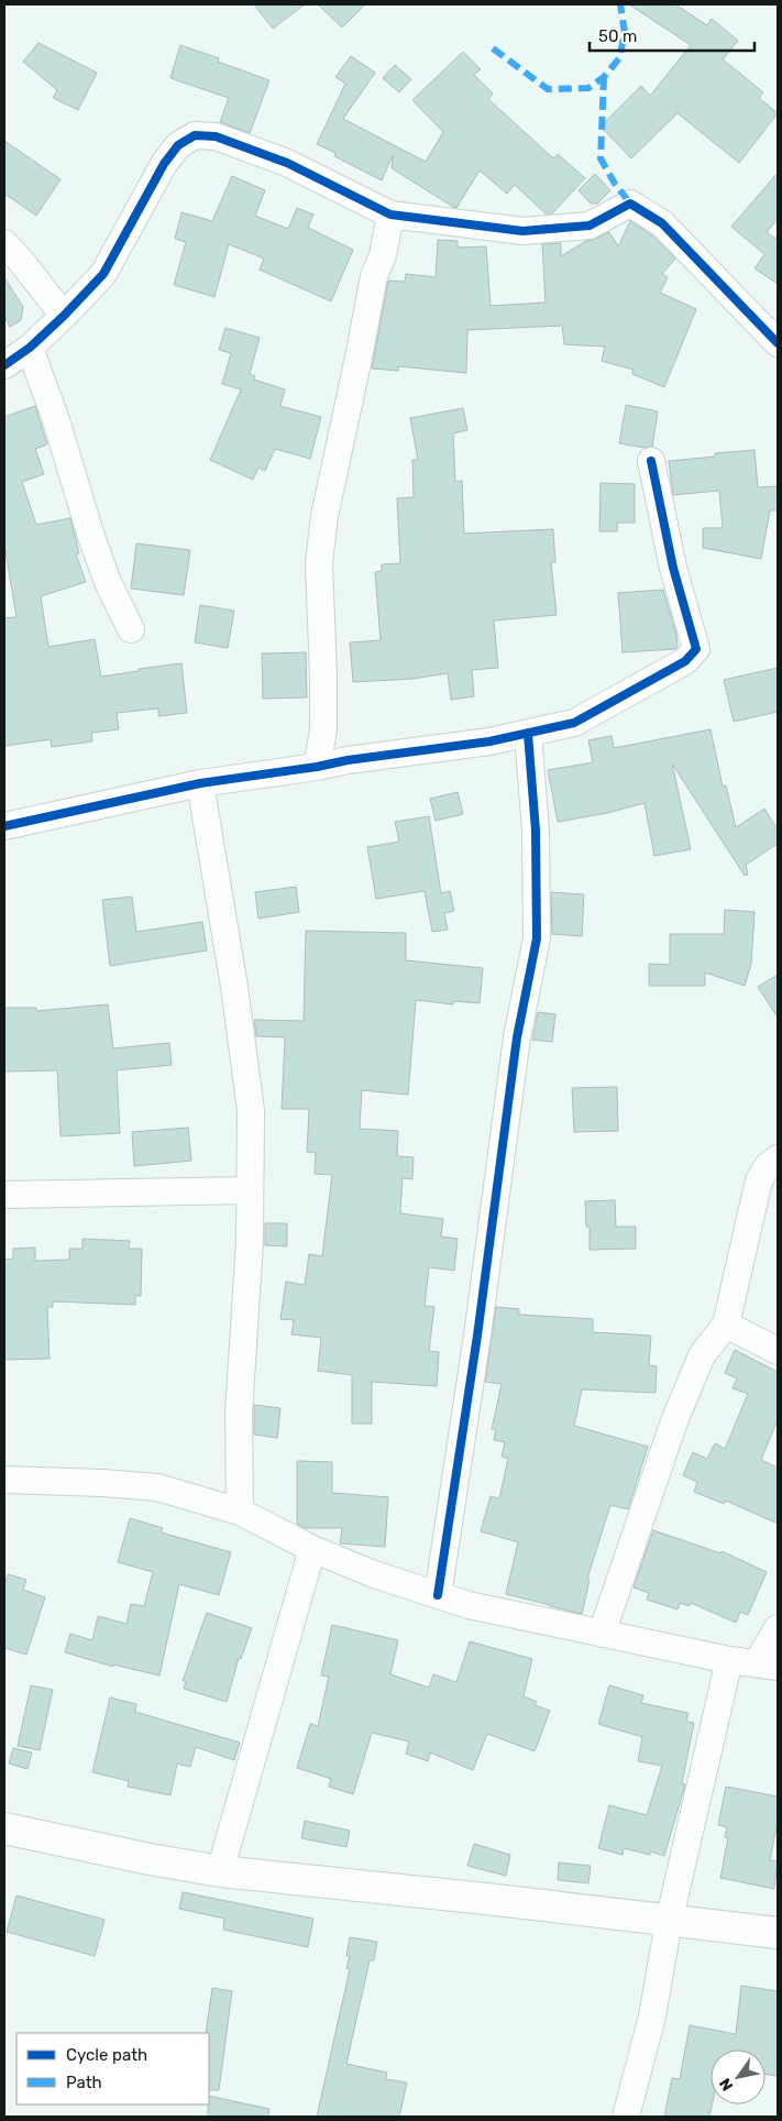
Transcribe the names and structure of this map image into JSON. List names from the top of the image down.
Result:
{
  "legend": ["Cycle path", "Path"],
  "scale_bar": "50 m",
  "north": "bottom left"
}
